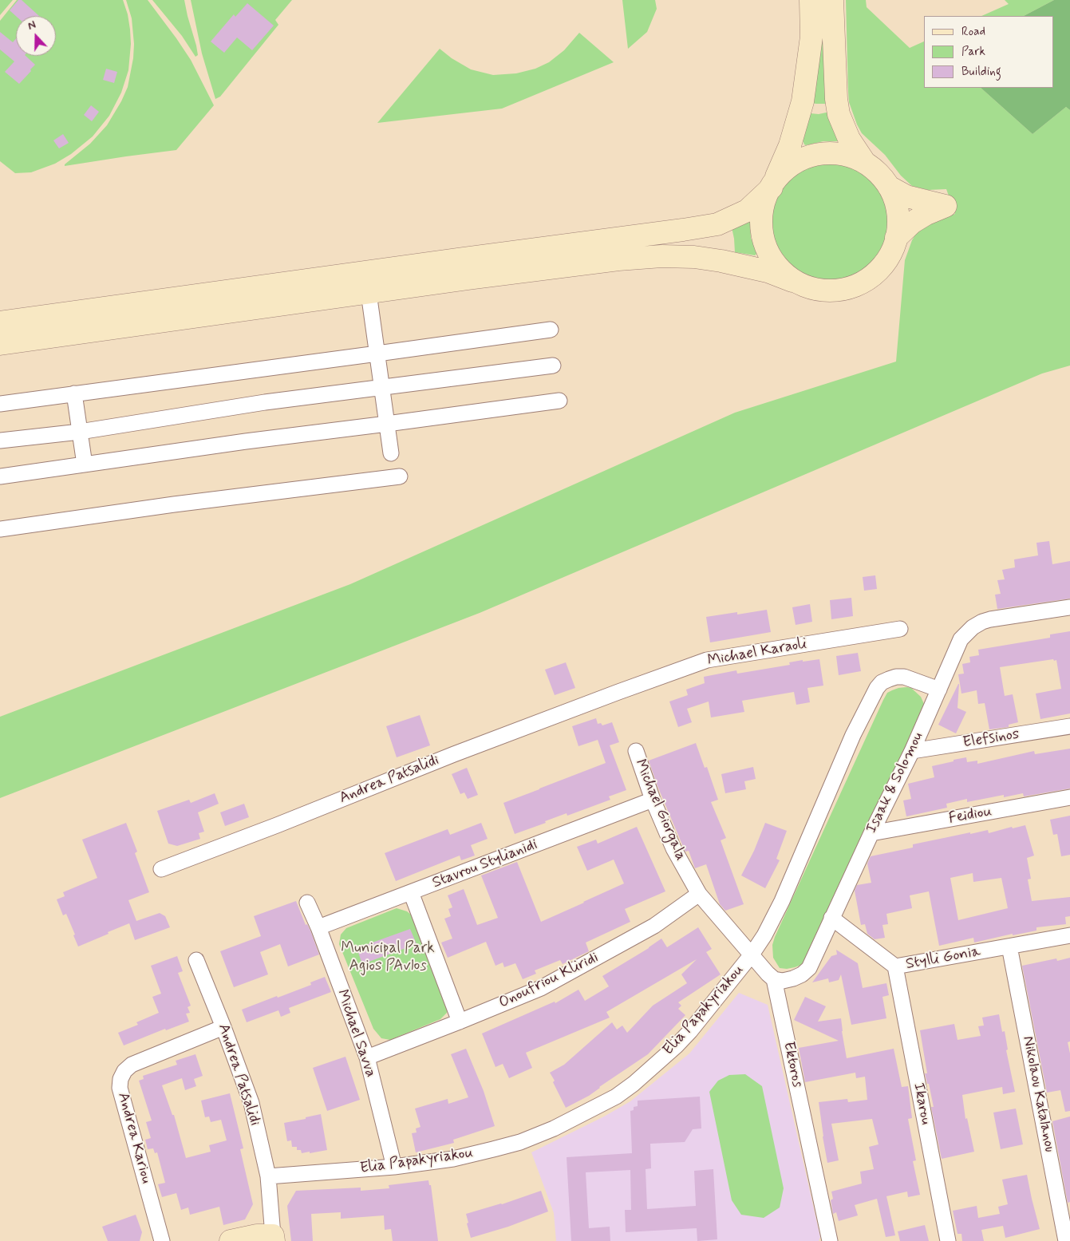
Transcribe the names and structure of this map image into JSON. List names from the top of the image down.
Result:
{
  "streets": {
    "street": [
      "Michael Karaoli",
      "Elefsinos",
      "Andrea Patsalidi",
      "Isaak & Solomou",
      "Michael Giorgala",
      "Feidiou",
      "Stavrou Stylianidi",
      "Stylli Gonia",
      "Onoufriou Kliridi",
      "Elia Papakyriakou",
      "Michael Savva",
      "Ektoros",
      "Nikolaou Katalanou",
      "Ikarou",
      "Andrea Kariou"
    ]
  },
  "crossings": [
    ["Michael Karaoli", "Andrea Patsalidi"],
    ["Elefsinos", "Isaak & Solomou"],
    ["Andrea Patsalidi", "Elia Papakyriakou"],
    ["Andrea Patsalidi", "Andrea Kariou"],
    ["Isaak & Solomou", "Feidiou"],
    ["Isaak & Solomou", "Stylli Gonia"],
    ["Isaak & Solomou", "Elia Papakyriakou"],
    ["Michael Giorgala", "Stavrou Stylianidi"],
    ["Michael Giorgala", "Onoufriou Kliridi"],
    ["Michael Giorgala", "Elia Papakyriakou"],
    ["Michael Giorgala", "Ektoros"],
    ["Stavrou Stylianidi", "Michael Savva"],
    ["Stylli Gonia", "Nikolaou Katalanou"],
    ["Stylli Gonia", "Ikarou"],
    ["Onoufriou Kliridi", "Michael Savva"],
    ["Elia Papakyriakou", "Michael Savva"]
  ],
  "parks": ["Municipal Park Agios PAvlos"],
  "legend": ["Road", "Park", "Building"],
  "north": "top"
}
